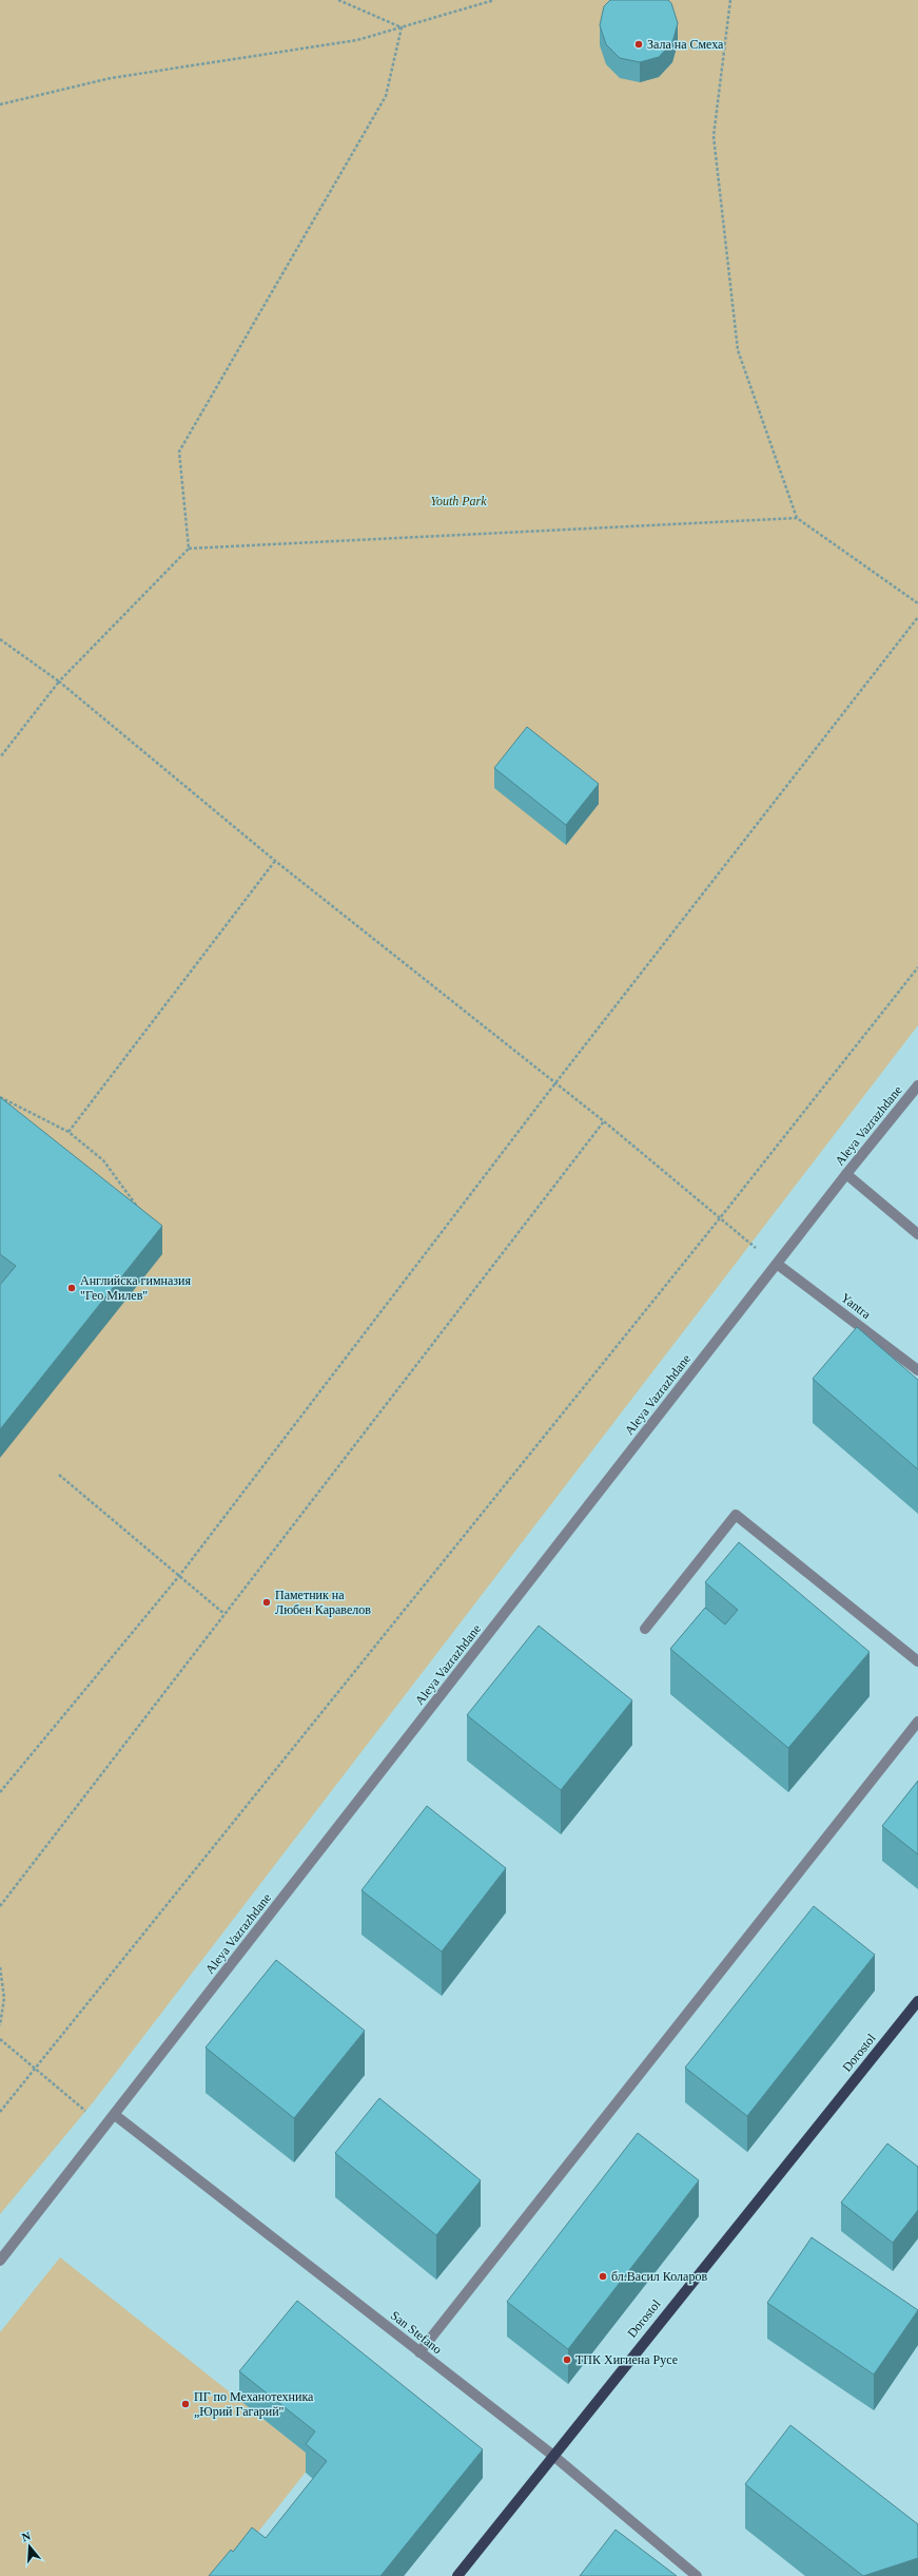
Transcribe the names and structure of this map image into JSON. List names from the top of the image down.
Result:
{
  "streets": {
    "main road": ["Dorostol"],
    "street": ["Aleya Vazrazhdane", "Yantra", "San Stefano"]
  },
  "crossings": [
    ["Aleya Vazrazhdane", "Yantra"],
    ["Aleya Vazrazhdane", "San Stefano"],
    ["Dorostol", "San Stefano"]
  ],
  "parks": ["Youth Park"],
  "places": [
    "Зала на Смеха",
    "Aнглийска гимназия \"Гео Милев\"",
    "Паметник на Любен Каравелов",
    "бл.Васил Коларов",
    "ТПК Хигиена Русе",
    "ПГ по Механотехника „Юрий Гагарий\""
  ],
  "north": "top"
}
